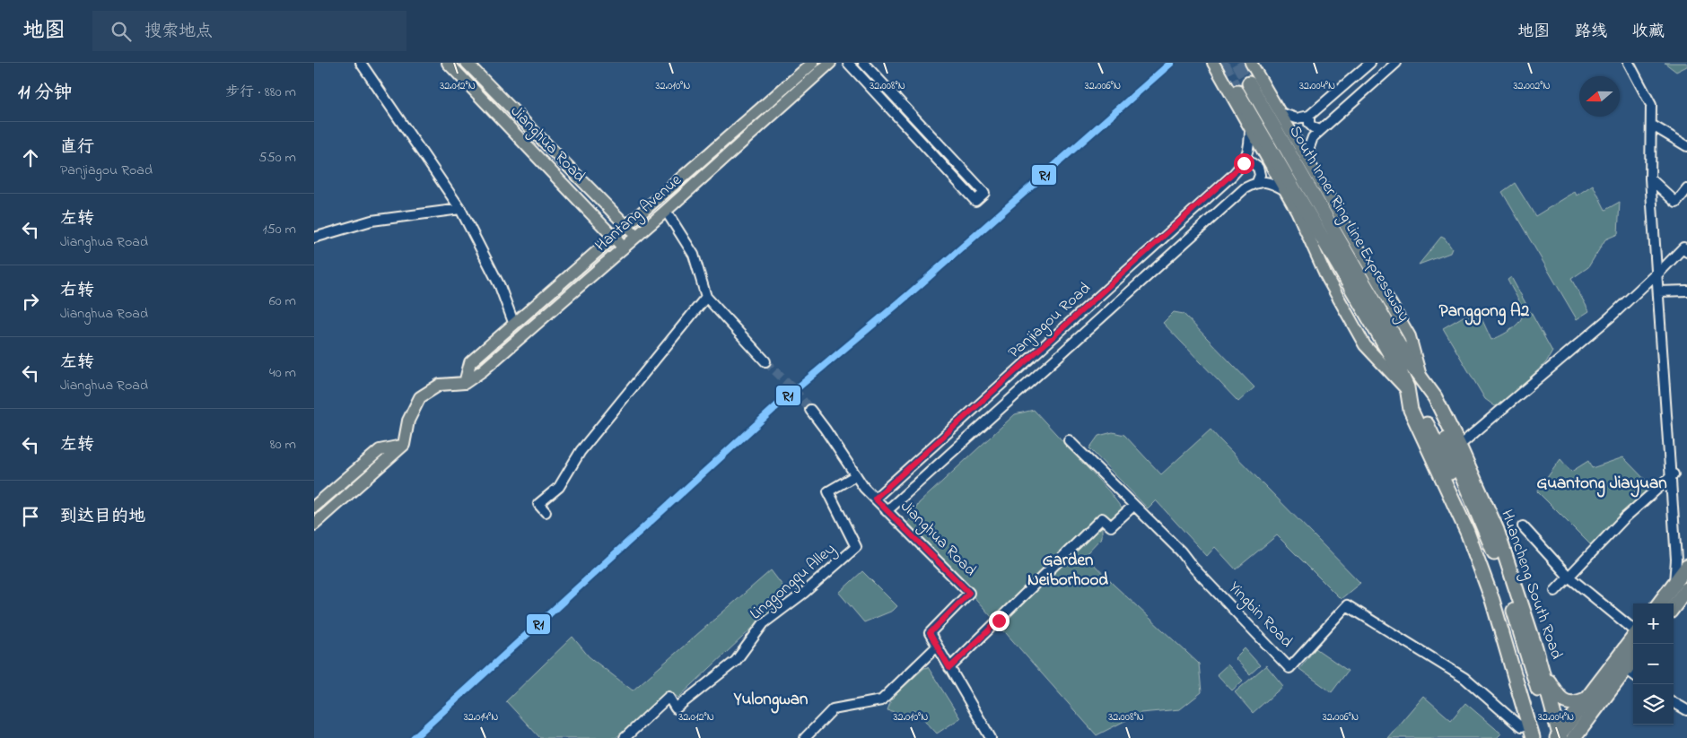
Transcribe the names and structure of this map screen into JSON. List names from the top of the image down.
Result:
{
  "streets": {
    "highway": ["South Inner Ring Line Expressway", "Huancheng South Road"],
    "main road": ["Jianghua Road", "Hantang Avenue"],
    "street": ["Panjiagou Road", "Linggongqu Alley", "Yingbin Road"]
  },
  "crossings": [
    ["Jianghua Road", "Hantang Avenue"],
    ["Jianghua Road", "Panjiagou Road"],
    ["Jianghua Road", "Linggongqu Alley"],
    ["South Inner Ring Line Expressway", "Huancheng South Road"],
    ["South Inner Ring Line Expressway", "Yingbin Road"]
  ],
  "districts": [
    "Panggong A2",
    "Guantong Jiayuan",
    "Garden Neiborhood",
    "Yulongwan"
  ],
  "lines": ["transit line R1"],
  "north": "left",
  "page": {
    "header": "地图",
    "search": "搜索地点",
    "nav": ["地图", "路线", "收藏"],
    "heading": ["11 分钟", "步行 · 880 m"],
    "list": [
      ["直行", "Panjiagou Road", "550 m"],
      ["左转", "Jianghua Road", "150 m"],
      ["右转", "Jianghua Road", "60 m"],
      ["左转", "Jianghua Road", "40 m"],
      ["左转", "80 m"],
      "到达目的地"
    ],
    "map_buttons": ["+", "−"]
  },
  "coordinates": [
    "32.012°N",
    "32.010°N",
    "32.008°N",
    "32.006°N",
    "32.004°N",
    "32.002°N",
    "32.014°N"
  ]
}
